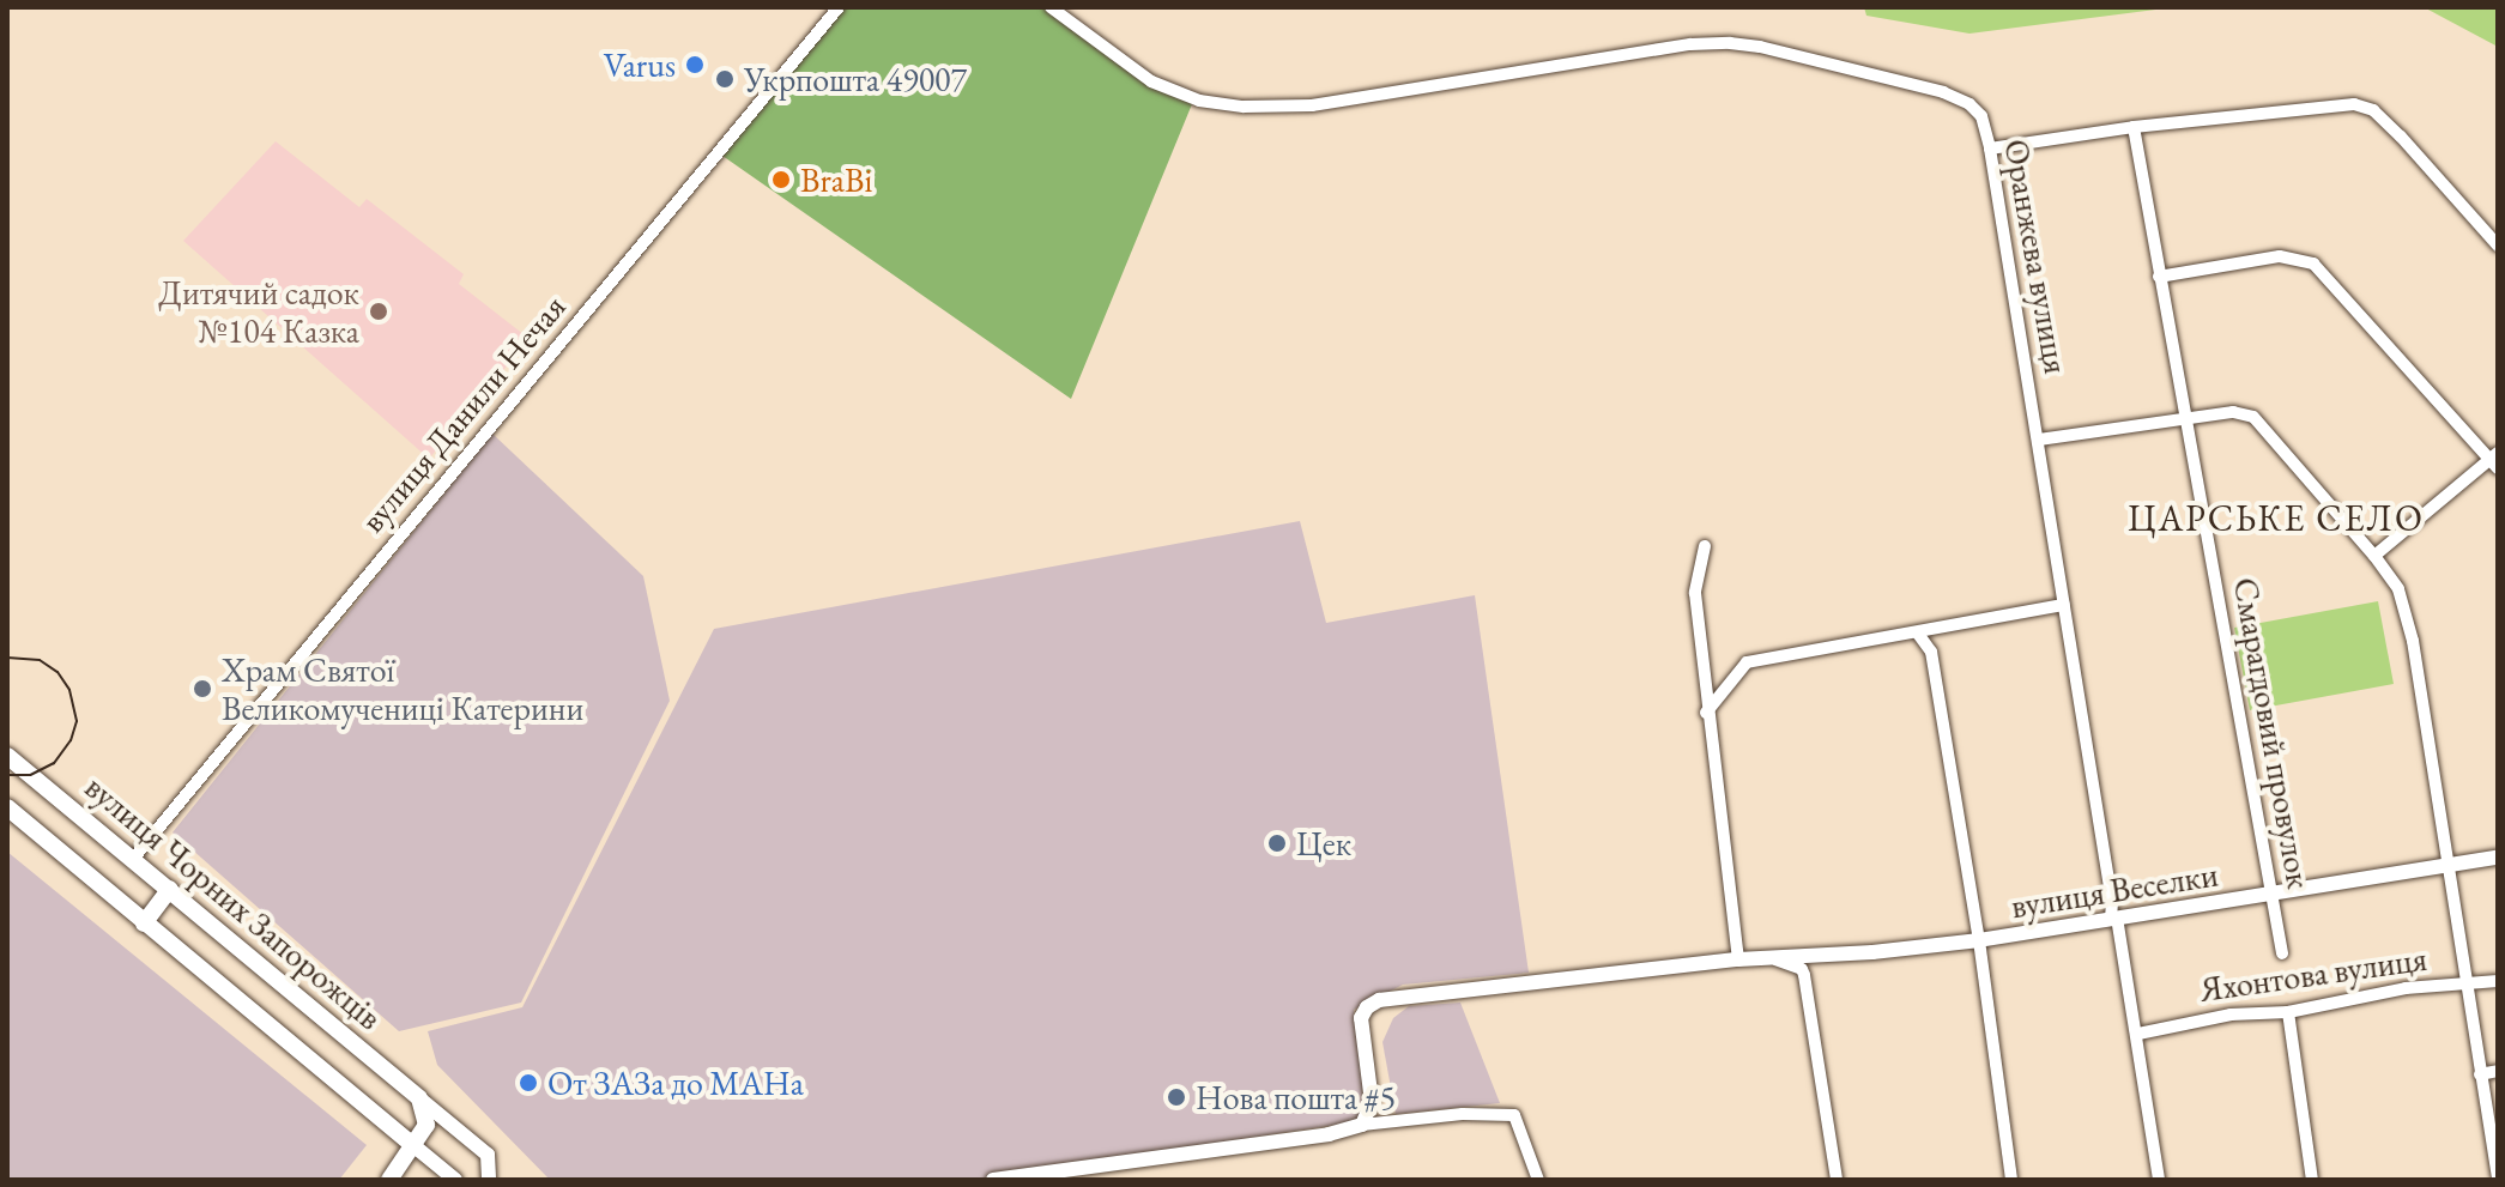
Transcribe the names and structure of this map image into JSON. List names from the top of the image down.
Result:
{
  "streets": {
    "main road": ["вулиця Чорних Запорожців"],
    "street": [
      "Оранжева вулиця",
      "вулиця Данили Нечая",
      "Смарагдовий провулок",
      "вулиця Веселки",
      "Яхонтова вулиця"
    ]
  },
  "crossings": [
    ["Оранжева вулиця", "вулиця Веселки"],
    ["Оранжева вулиця", "Яхонтова вулиця"],
    ["вулиця Данили Нечая", "вулиця Чорних Запорожців"],
    ["Смарагдовий провулок", "вулиця Веселки"]
  ],
  "districts": ["ЦАРСЬКЕ СЕЛО"],
  "places": [
    "Varus",
    "Укрпошта 49007",
    "BraBi",
    "Дитячий садок №104 Казка",
    "Храм Святої Великомучениці Катерини",
    "Цек",
    "От ЗАЗа до МАНа",
    "Нова пошта #5"
  ]
}
